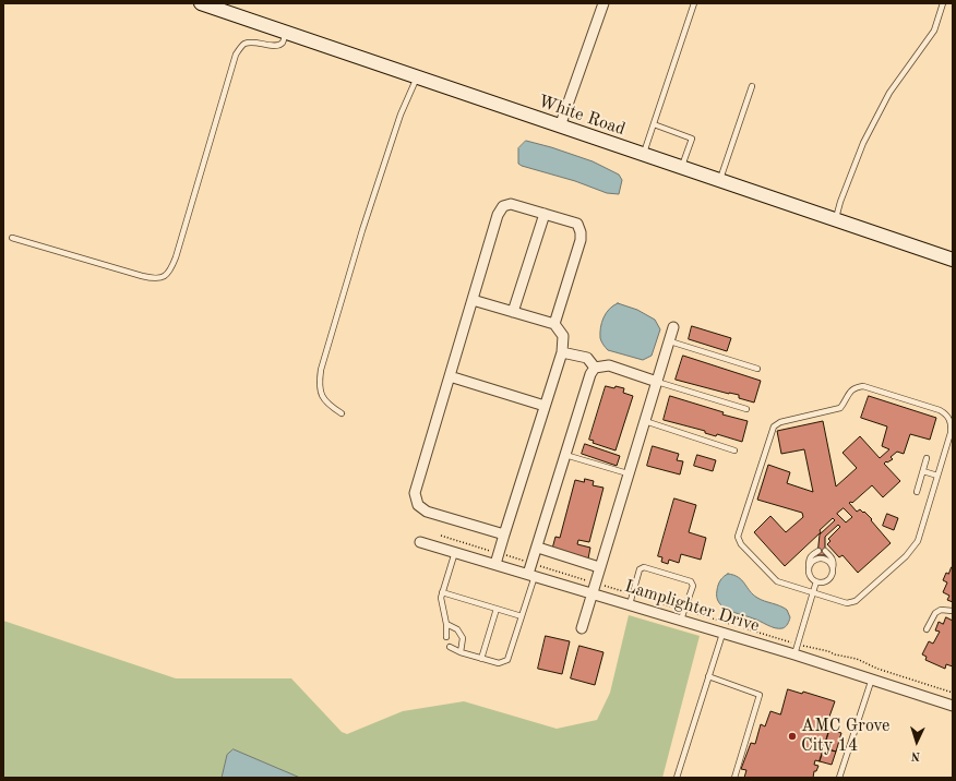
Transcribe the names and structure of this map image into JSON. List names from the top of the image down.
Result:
{
  "streets": {
    "street": ["White Road", "Lamplighter Drive"]
  },
  "places": ["AMC Grove City 14"],
  "north": "bottom"
}
